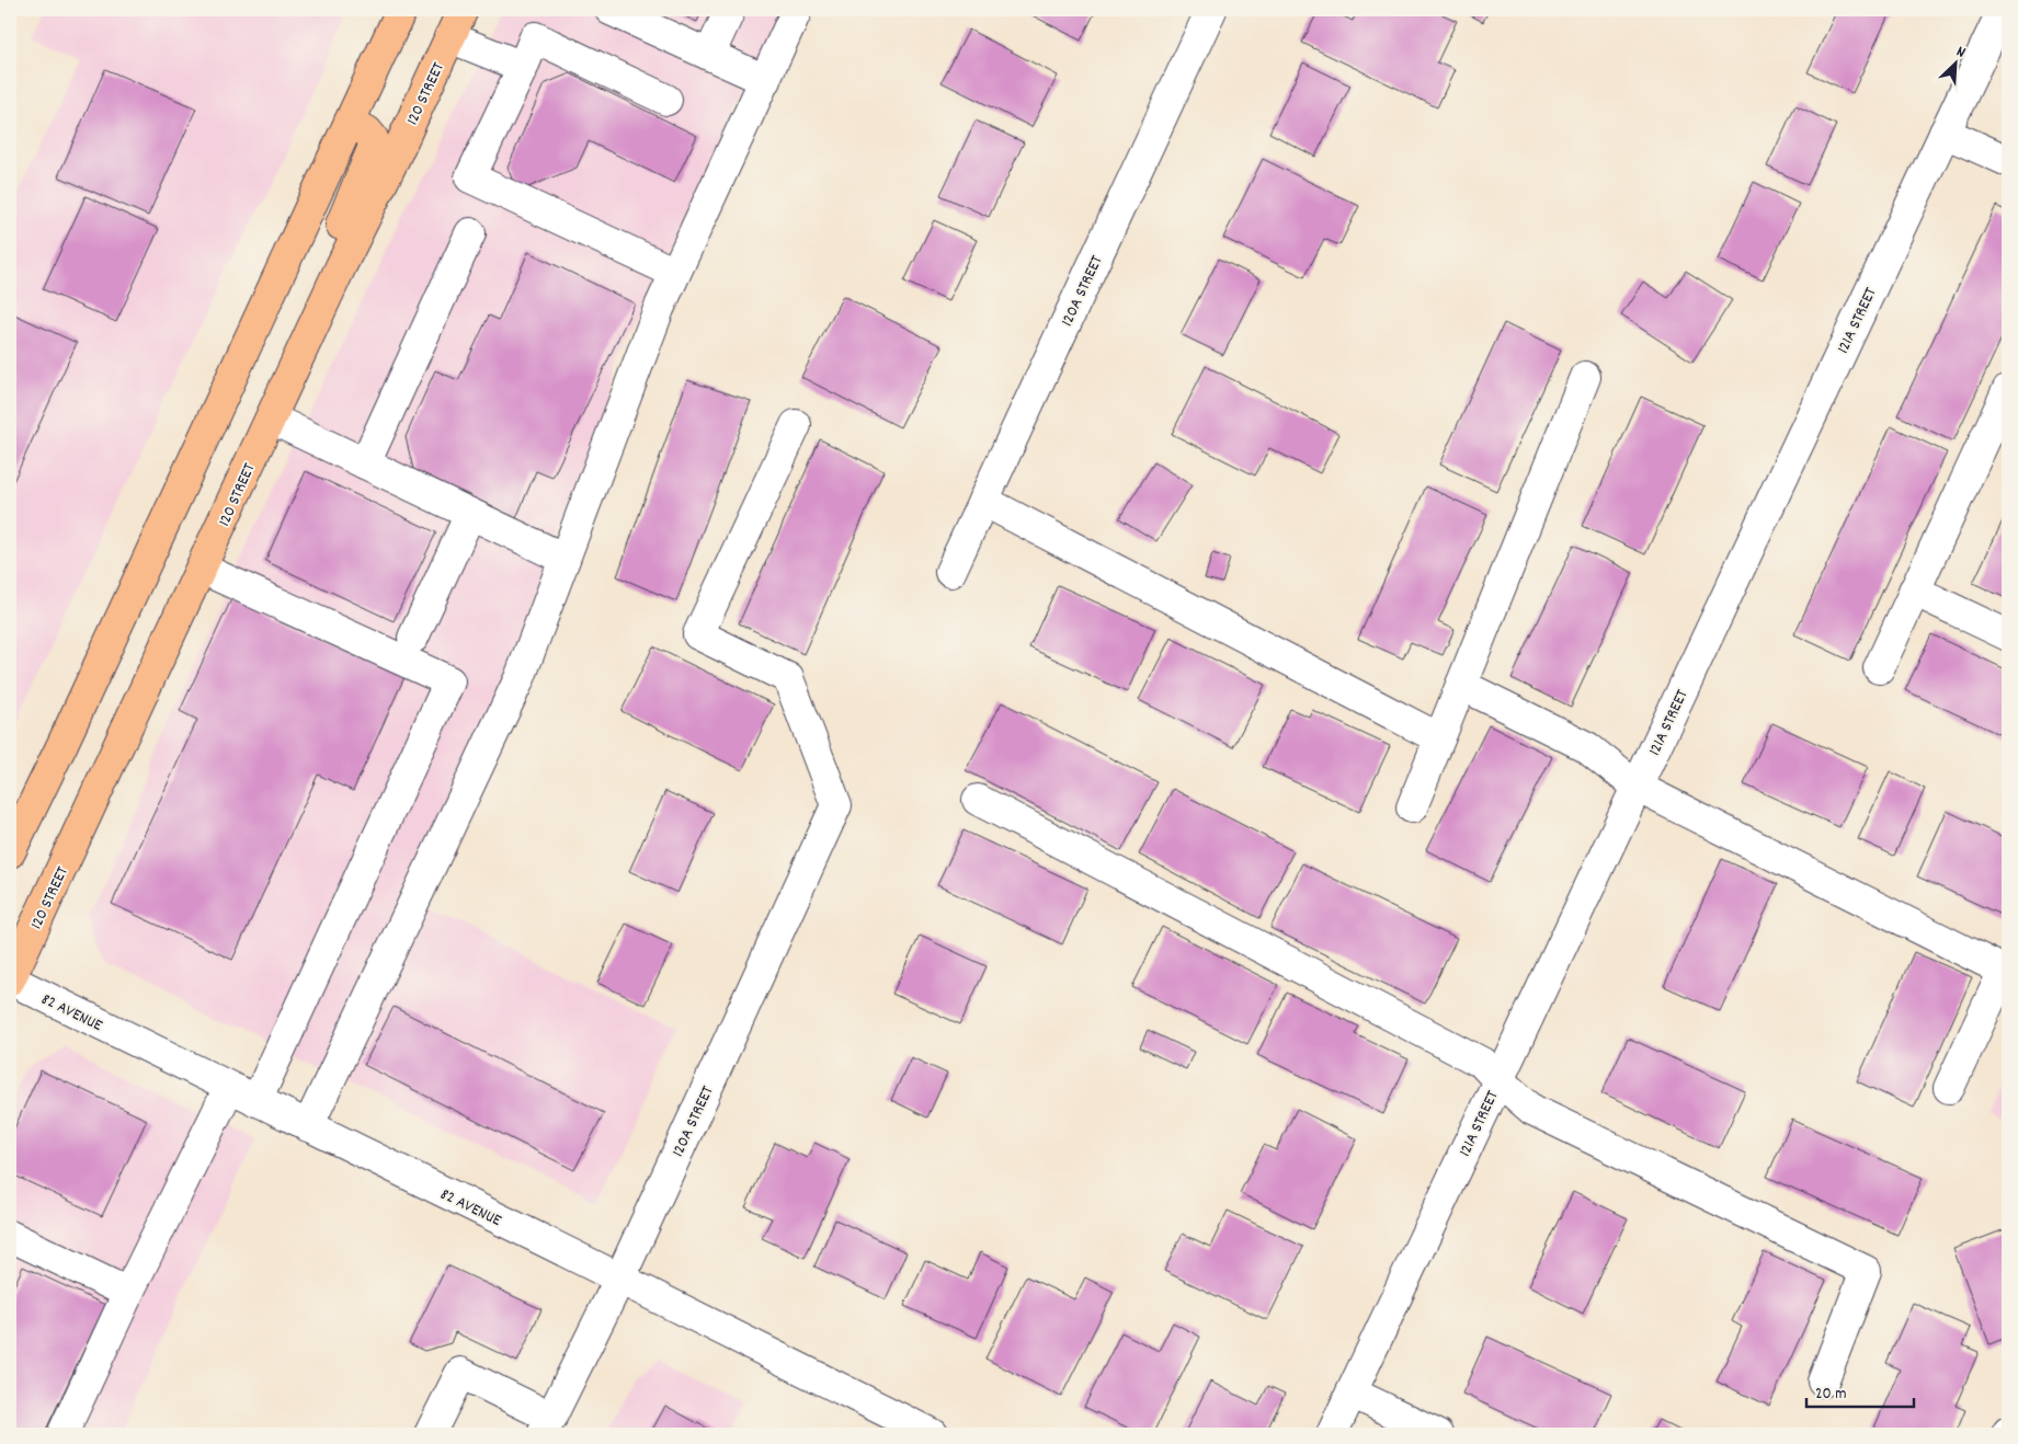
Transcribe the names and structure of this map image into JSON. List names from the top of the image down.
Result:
{
  "streets": {
    "main road": ["120 STREET"],
    "street": ["120A STREET", "121A STREET", "82 AVENUE"]
  },
  "crossings": [
    ["120 STREET", "82 AVENUE"],
    ["120A STREET", "82 AVENUE"]
  ],
  "scale_bar": "20 m",
  "north": "top right"
}
